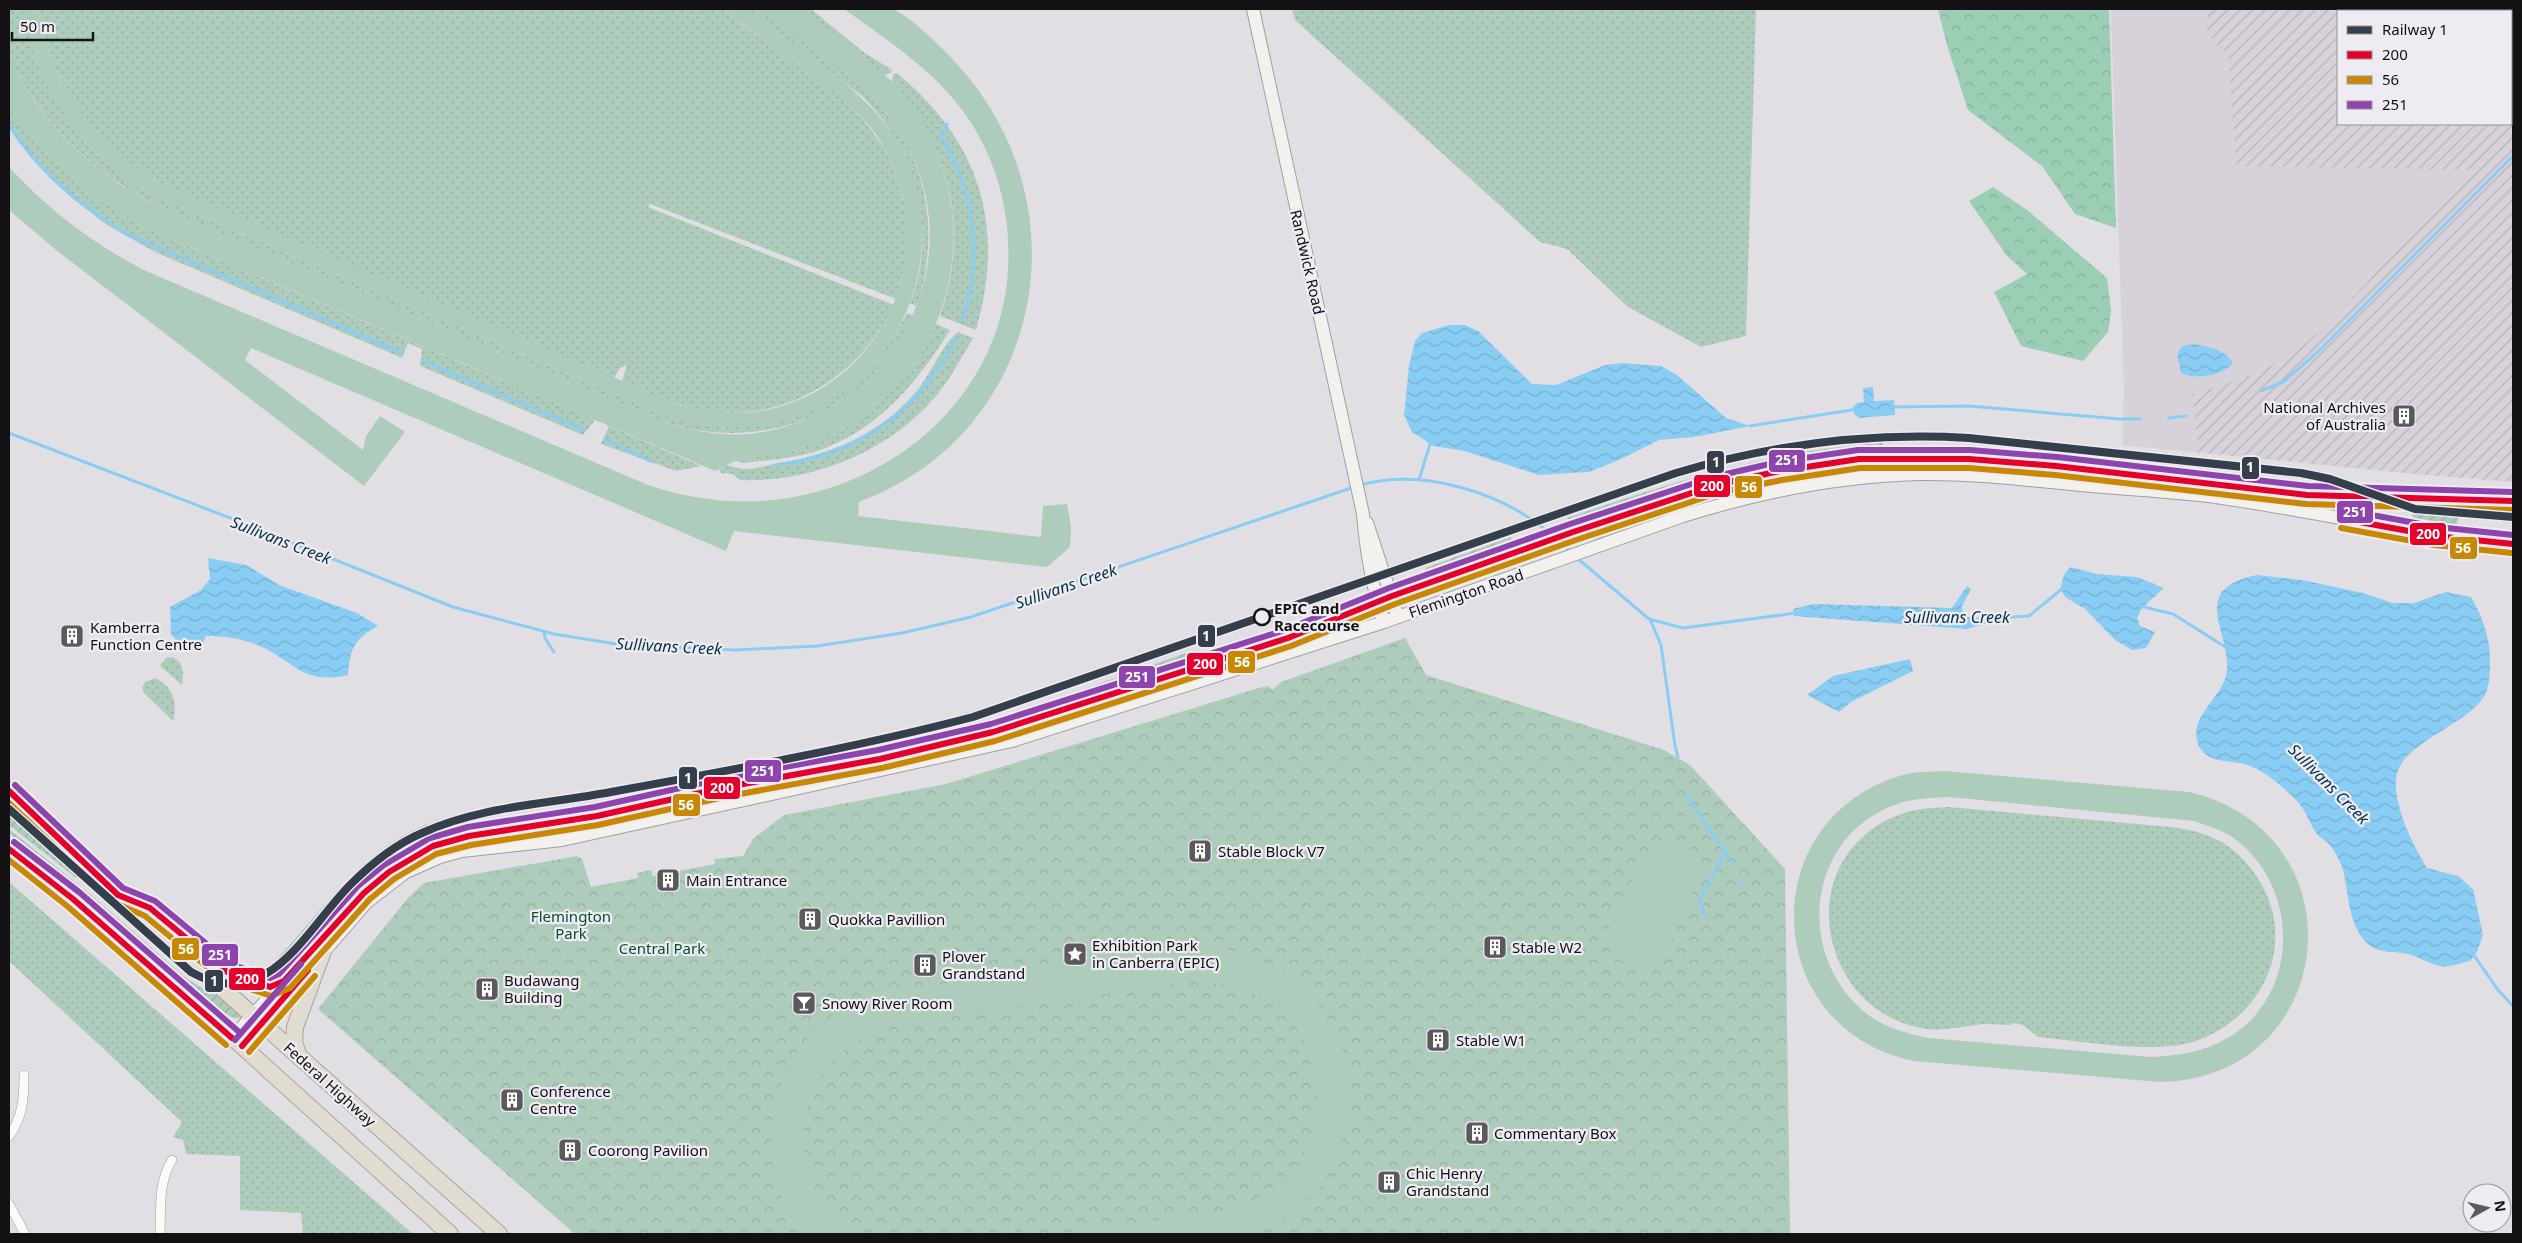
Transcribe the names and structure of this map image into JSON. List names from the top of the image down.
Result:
{
  "streets": {
    "highway": ["Federal Highway"],
    "main road": ["Randwick Road", "Flemington Road"]
  },
  "crossings": [
    ["Randwick Road", "Flemington Road"],
    ["Flemington Road", "Federal Highway"]
  ],
  "water": ["Sullivans Creek"],
  "parks": ["Flemington Park", "Central Park"],
  "places": {
    "building": [
      "National Archives of Australia",
      "Kamberra Function Centre",
      "Stable Block V7",
      "Main Entrance",
      "Quokka Pavillion",
      "Stable W2",
      "Plover Grandstand",
      "Budawang Building",
      "Stable W1",
      "Conference Centre",
      "Commentary Box",
      "Coorong Pavilion",
      "Chic Henry Grandstand"
    ],
    "other": ["EPIC and Racecourse"],
    "place": ["Exhibition Park in Canberra (EPIC)"],
    "bar": ["Snowy River Room"]
  },
  "lines": [
    "rail line 1",
    "transit line 251",
    "transit line 200",
    "transit line 56"
  ],
  "legend": [
    "Railway 1",
    "200",
    "56",
    "251"
  ],
  "scale_bar": "50 m",
  "north": "right"
}
